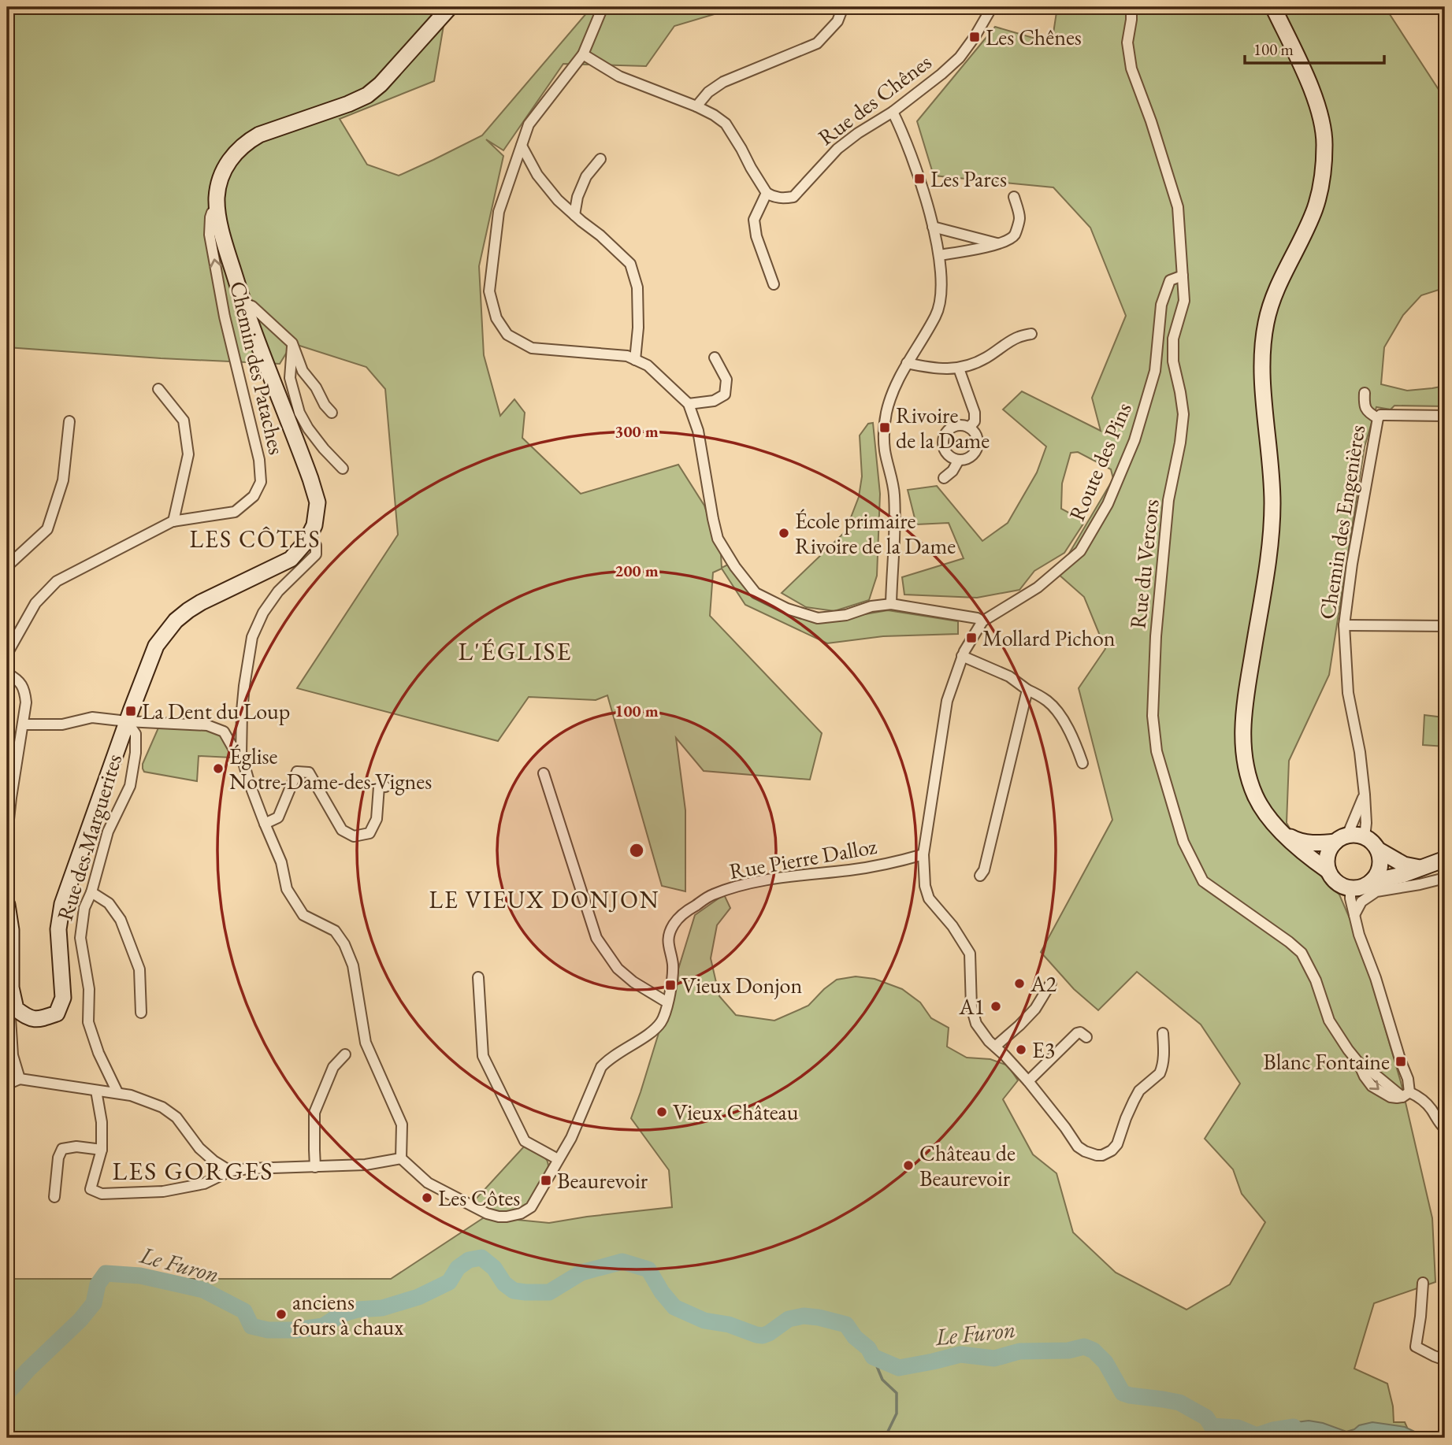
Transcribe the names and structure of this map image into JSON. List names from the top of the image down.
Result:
{
  "streets": {
    "street": [
      "Rue des Chênes",
      "Chemin des Pataches",
      "Route des Pins",
      "Chemin des Engenières",
      "Rue du Vercors",
      "Rue des Marguerites",
      "Rue Pierre Dalloz"
    ]
  },
  "crossings": [
    ["Route des Pins", "Rue du Vercors"]
  ],
  "districts": [
    "LES CÔTES",
    "L'ÉGLISE",
    "LE VIEUX DONJON",
    "LES GORGES"
  ],
  "water": ["Le Furon"],
  "places": {
    "transit": [
      "Les Chênes",
      "Les Parcs",
      "Rivoire de la Dame",
      "Mollard Pichon",
      "La Dent du Loup",
      "Vieux Donjon",
      "Blanc Fontaine",
      "Beaurevoir"
    ],
    "other": [
      "École primaire Rivoire de la Dame",
      "Église Notre-Dame-des-Vignes",
      "A2",
      "A1",
      "E3",
      "Vieux Château",
      "Château de Beaurevoir",
      "Les Côtes",
      "anciens fours à chaux"
    ]
  },
  "scale_bar": "100 m",
  "rings": ["300 m", "200 m", "100 m"]
}
